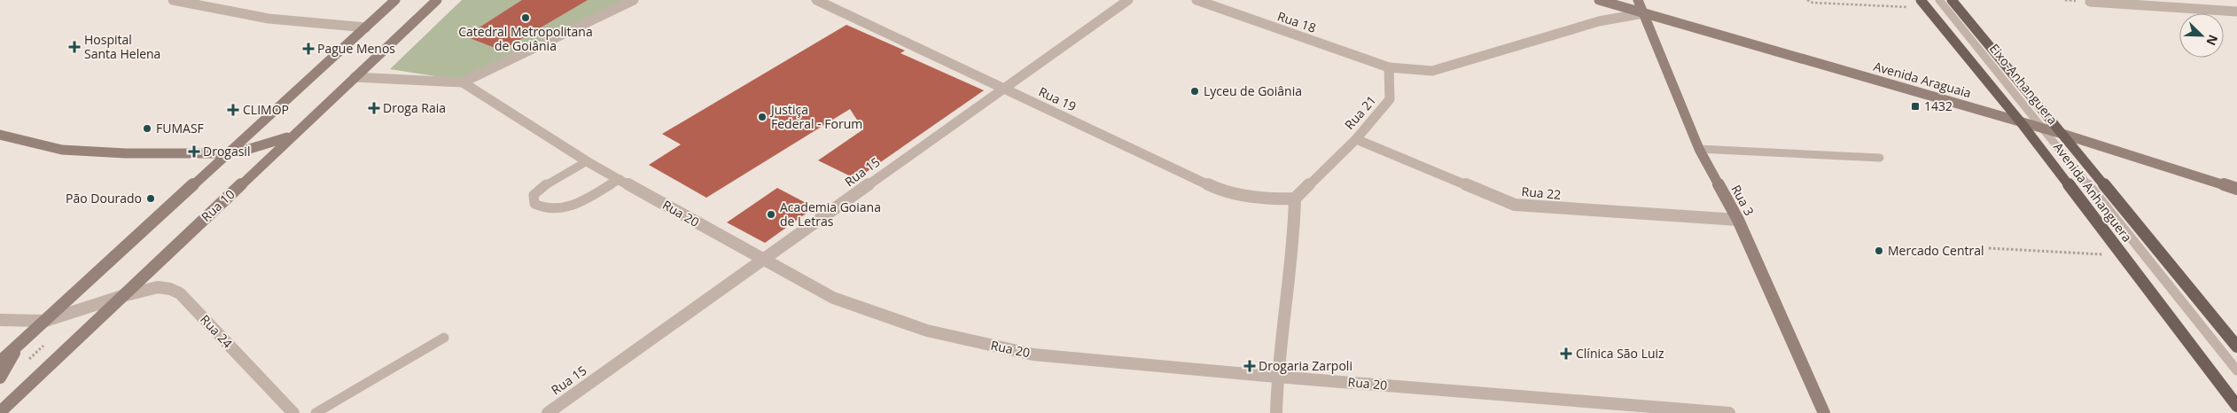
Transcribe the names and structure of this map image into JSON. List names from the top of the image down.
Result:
{
  "streets": {
    "main road": [
      "Avenida Araguaia",
      "Avenida Anhanguera",
      "Rua 3",
      "Rua 10"
    ],
    "street": [
      "Rua 18",
      "Rua 19",
      "Rua 21",
      "Rua 15",
      "Rua 22",
      "Rua 20",
      "Rua 24"
    ],
    "lane": ["Eixo-Anhanguera"]
  },
  "crossings": [
    ["Rua 18", "Rua 21"],
    ["Avenida Araguaia", "Eixo-Anhanguera"],
    ["Avenida Araguaia", "Avenida Anhanguera"],
    ["Avenida Araguaia", "Rua 3"],
    ["Rua 19", "Rua 21"],
    ["Rua 19", "Rua 15"],
    ["Rua 21", "Rua 22"],
    ["Rua 15", "Rua 20"],
    ["Rua 22", "Rua 3"],
    ["Rua 10", "Rua 20"],
    ["Rua 10", "Rua 24"]
  ],
  "places": {
    "other": [
      "Catedral Metropolitana de Goiânia",
      "Lyceu de Goiânia",
      "Justiça Federal - Forum",
      "FUMASF",
      "Pão Dourado",
      "Academia Goiana de Letras",
      "Mercado Central"
    ],
    "health": [
      "Hospital Santa Helena",
      "Pague Menos",
      "Droga Raia",
      "CLIMOP",
      "Drogasil",
      "Clínica São Luiz",
      "Drogaria Zarpoli"
    ],
    "transit": ["1432"]
  },
  "north": "bottom right"
}
